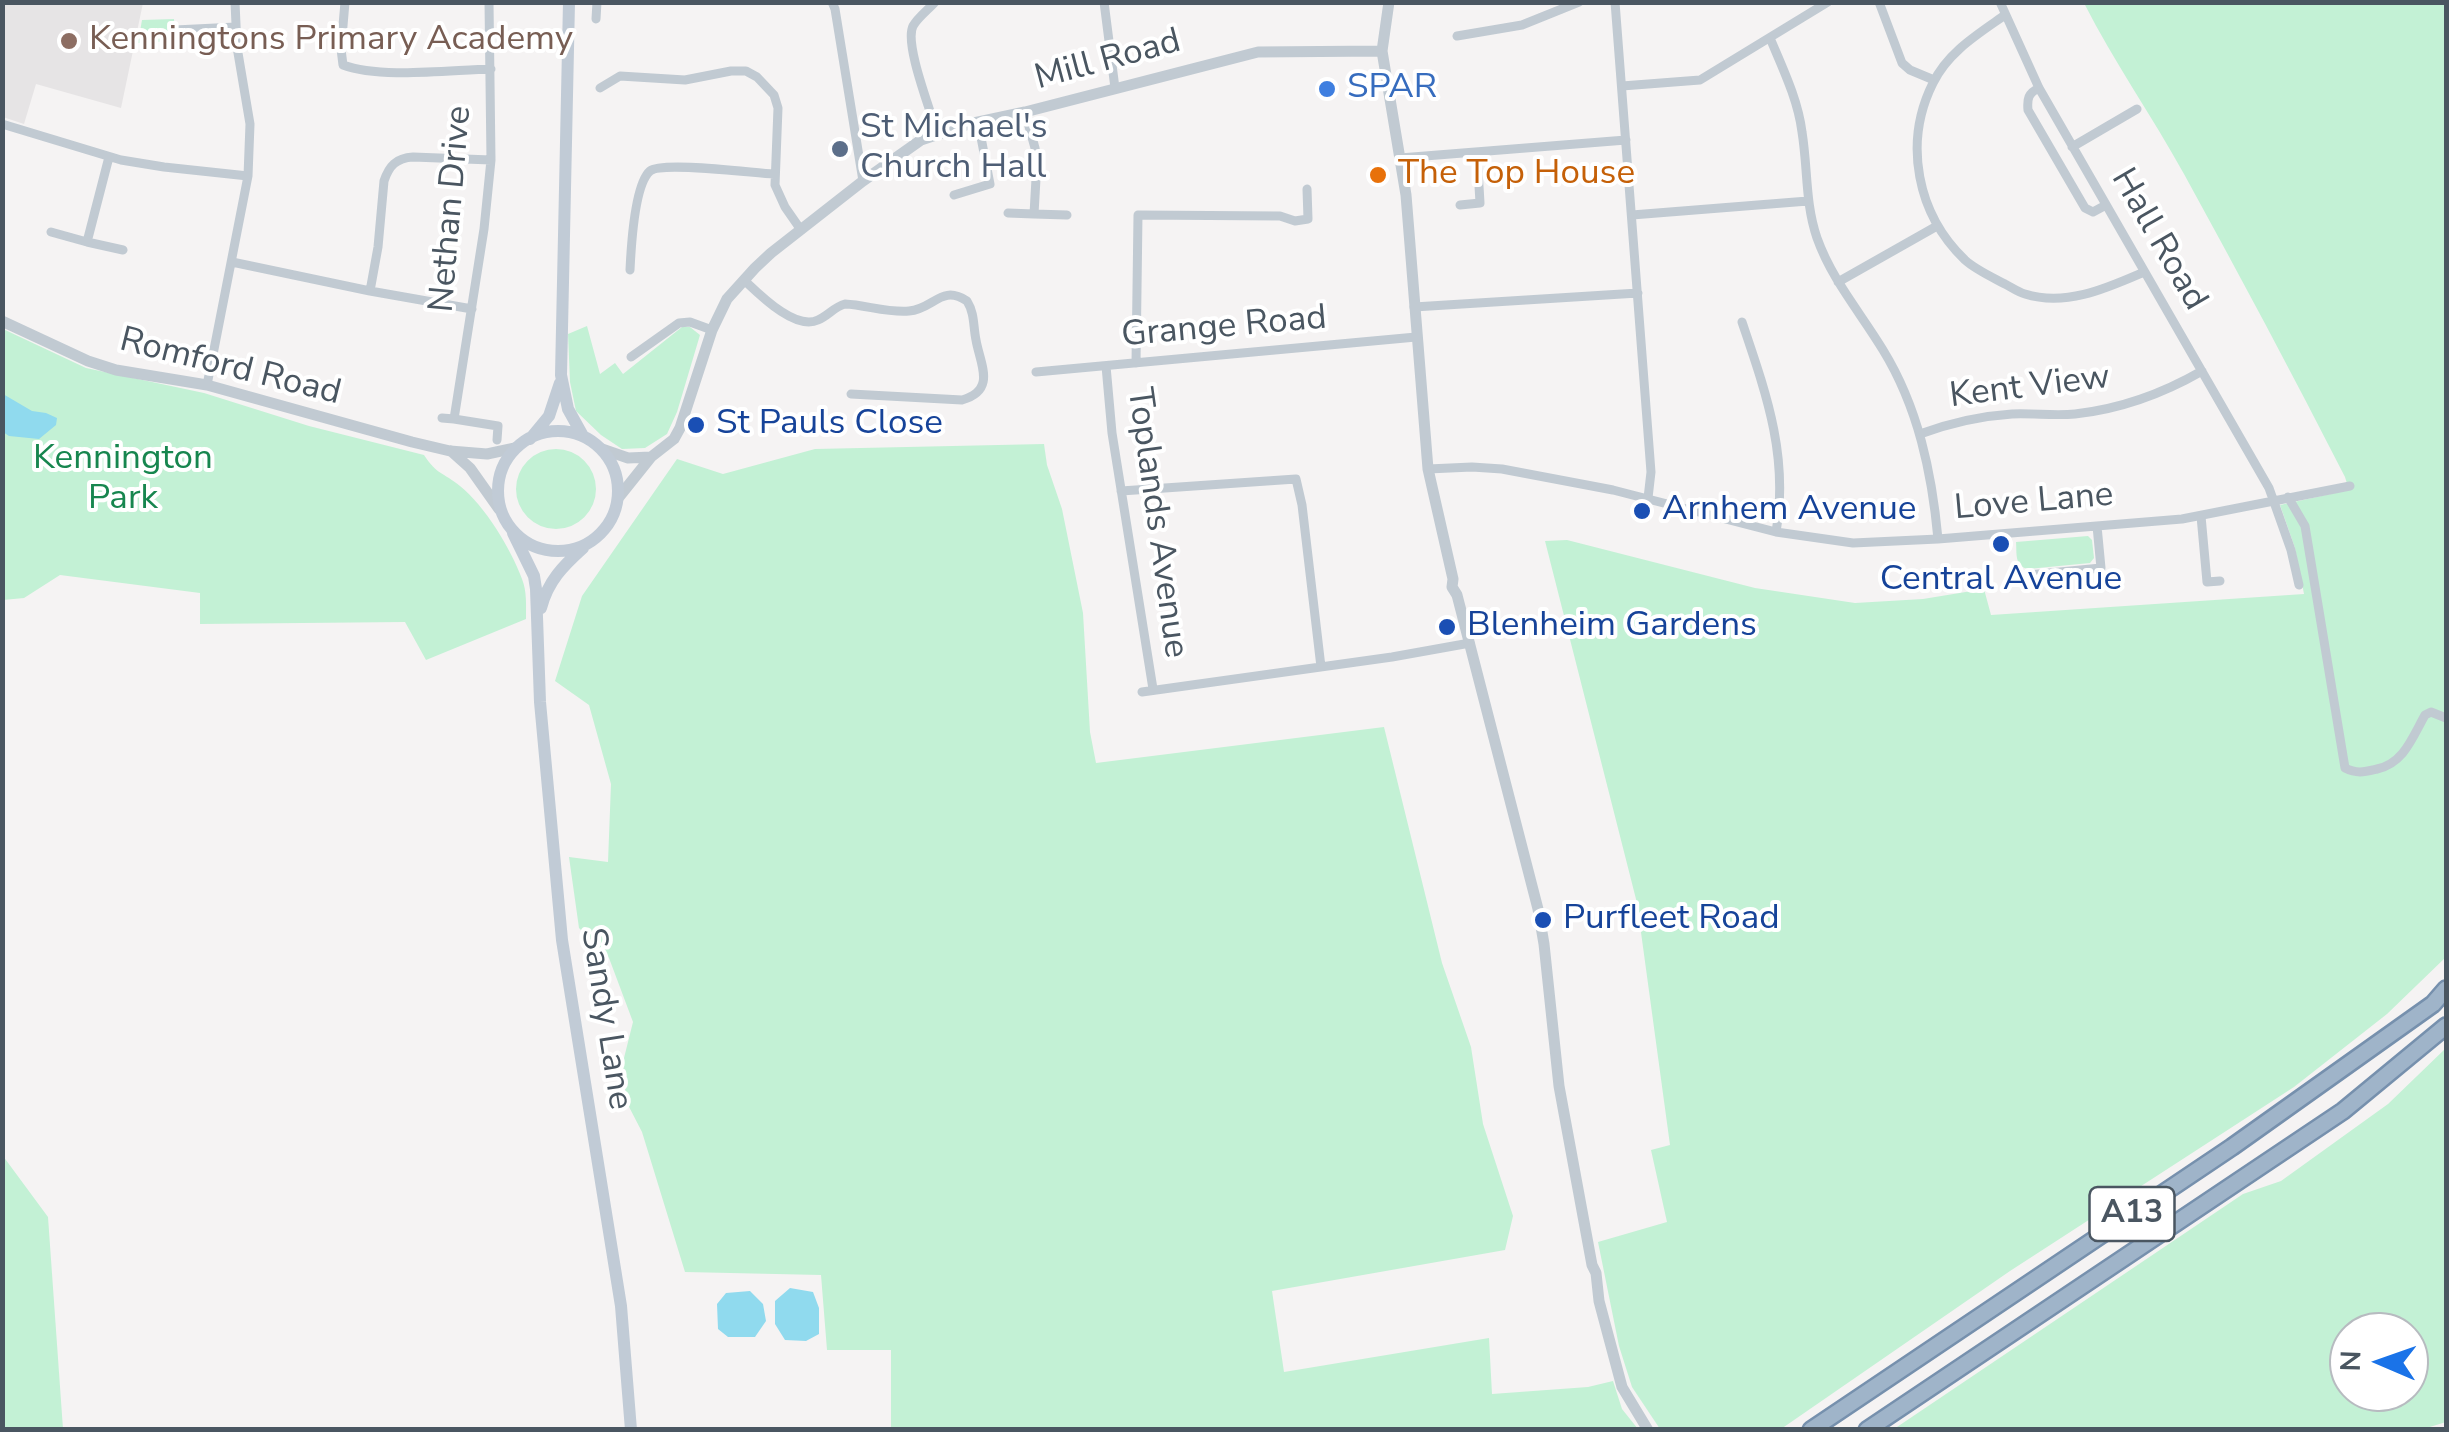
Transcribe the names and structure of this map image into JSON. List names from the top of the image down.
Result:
{
  "streets": {
    "highway": ["A13"],
    "main road": ["Sandy Lane"],
    "street": [
      "Mill Road",
      "Nethan Drive",
      "Hall Road",
      "Grange Road",
      "Romford Road",
      "Kent View",
      "Love Lane",
      "Toplands Avenue"
    ]
  },
  "crossings": [
    ["Mill Road", "Romford Road"],
    ["Mill Road", "Sandy Lane"],
    ["Hall Road", "Kent View"],
    ["Hall Road", "Love Lane"],
    ["Grange Road", "Toplands Avenue"],
    ["Romford Road", "Sandy Lane"]
  ],
  "parks": ["Kennington Park"],
  "places": [
    "Kenningtons Primary Academy",
    "SPAR",
    "St Michael's Church Hall",
    "The Top House",
    "St Pauls Close",
    "Arnhem Avenue",
    "Central Avenue",
    "Blenheim Gardens",
    "Purfleet Road"
  ],
  "north": "left"
}
